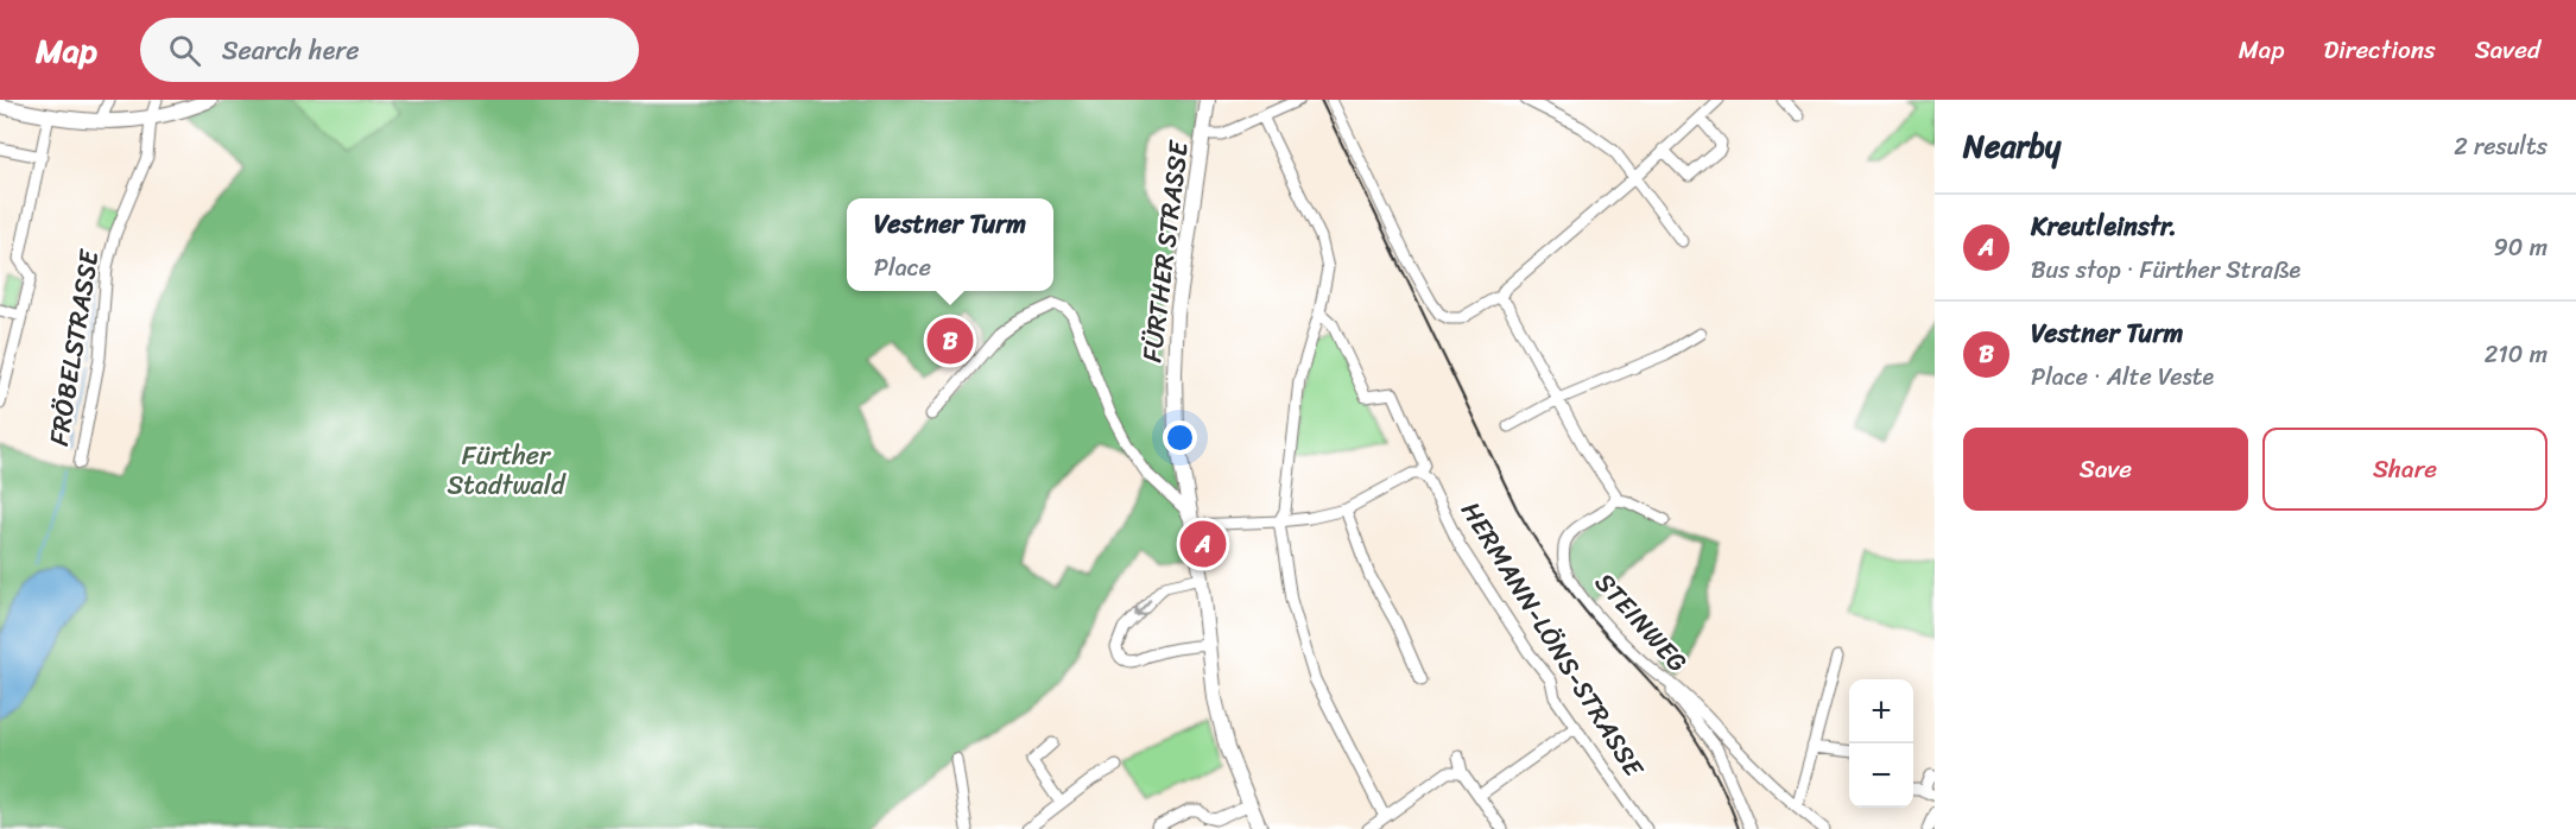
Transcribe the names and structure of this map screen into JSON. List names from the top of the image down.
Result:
{
  "streets": {
    "main road": ["FÜRTHER STRASSE"],
    "street": ["FRÖBELSTRASSE", "STEINWEG", "HERMANN-LÖNS-STRASSE"]
  },
  "parks": ["Fürther Stadtwald"],
  "page": {
    "header": "Map",
    "search": "Search here",
    "nav": ["Map", "Directions", "Saved"],
    "heading": ["Nearby", "2 results"],
    "list": [
      {
        "mark": "A",
        "name": "Kreutleinstr.",
        "note": "Bus stop · Fürther Straße",
        "value": "90 m"
      },
      {
        "mark": "B",
        "name": "Vestner Turm",
        "note": "Place · Alte Veste",
        "value": "210 m"
      }
    ],
    "popup": ["Vestner Turm", "Place"],
    "pins": ["B", "A"],
    "buttons": ["Save", "Share"],
    "map_buttons": ["+", "−"]
  }
}
